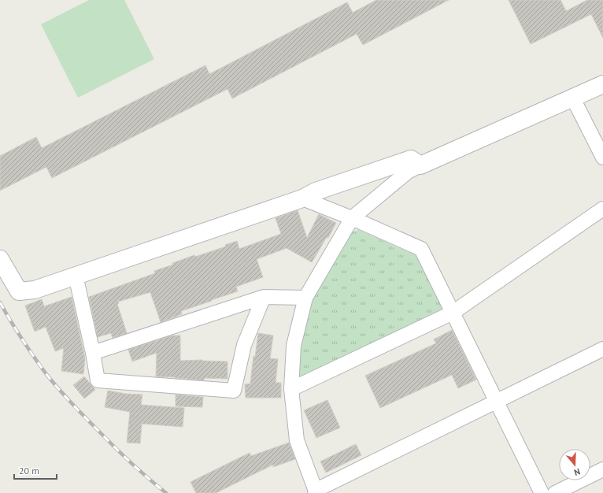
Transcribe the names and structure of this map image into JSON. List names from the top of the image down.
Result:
{
  "scale_bar": "20 m",
  "north": "bottom"
}
